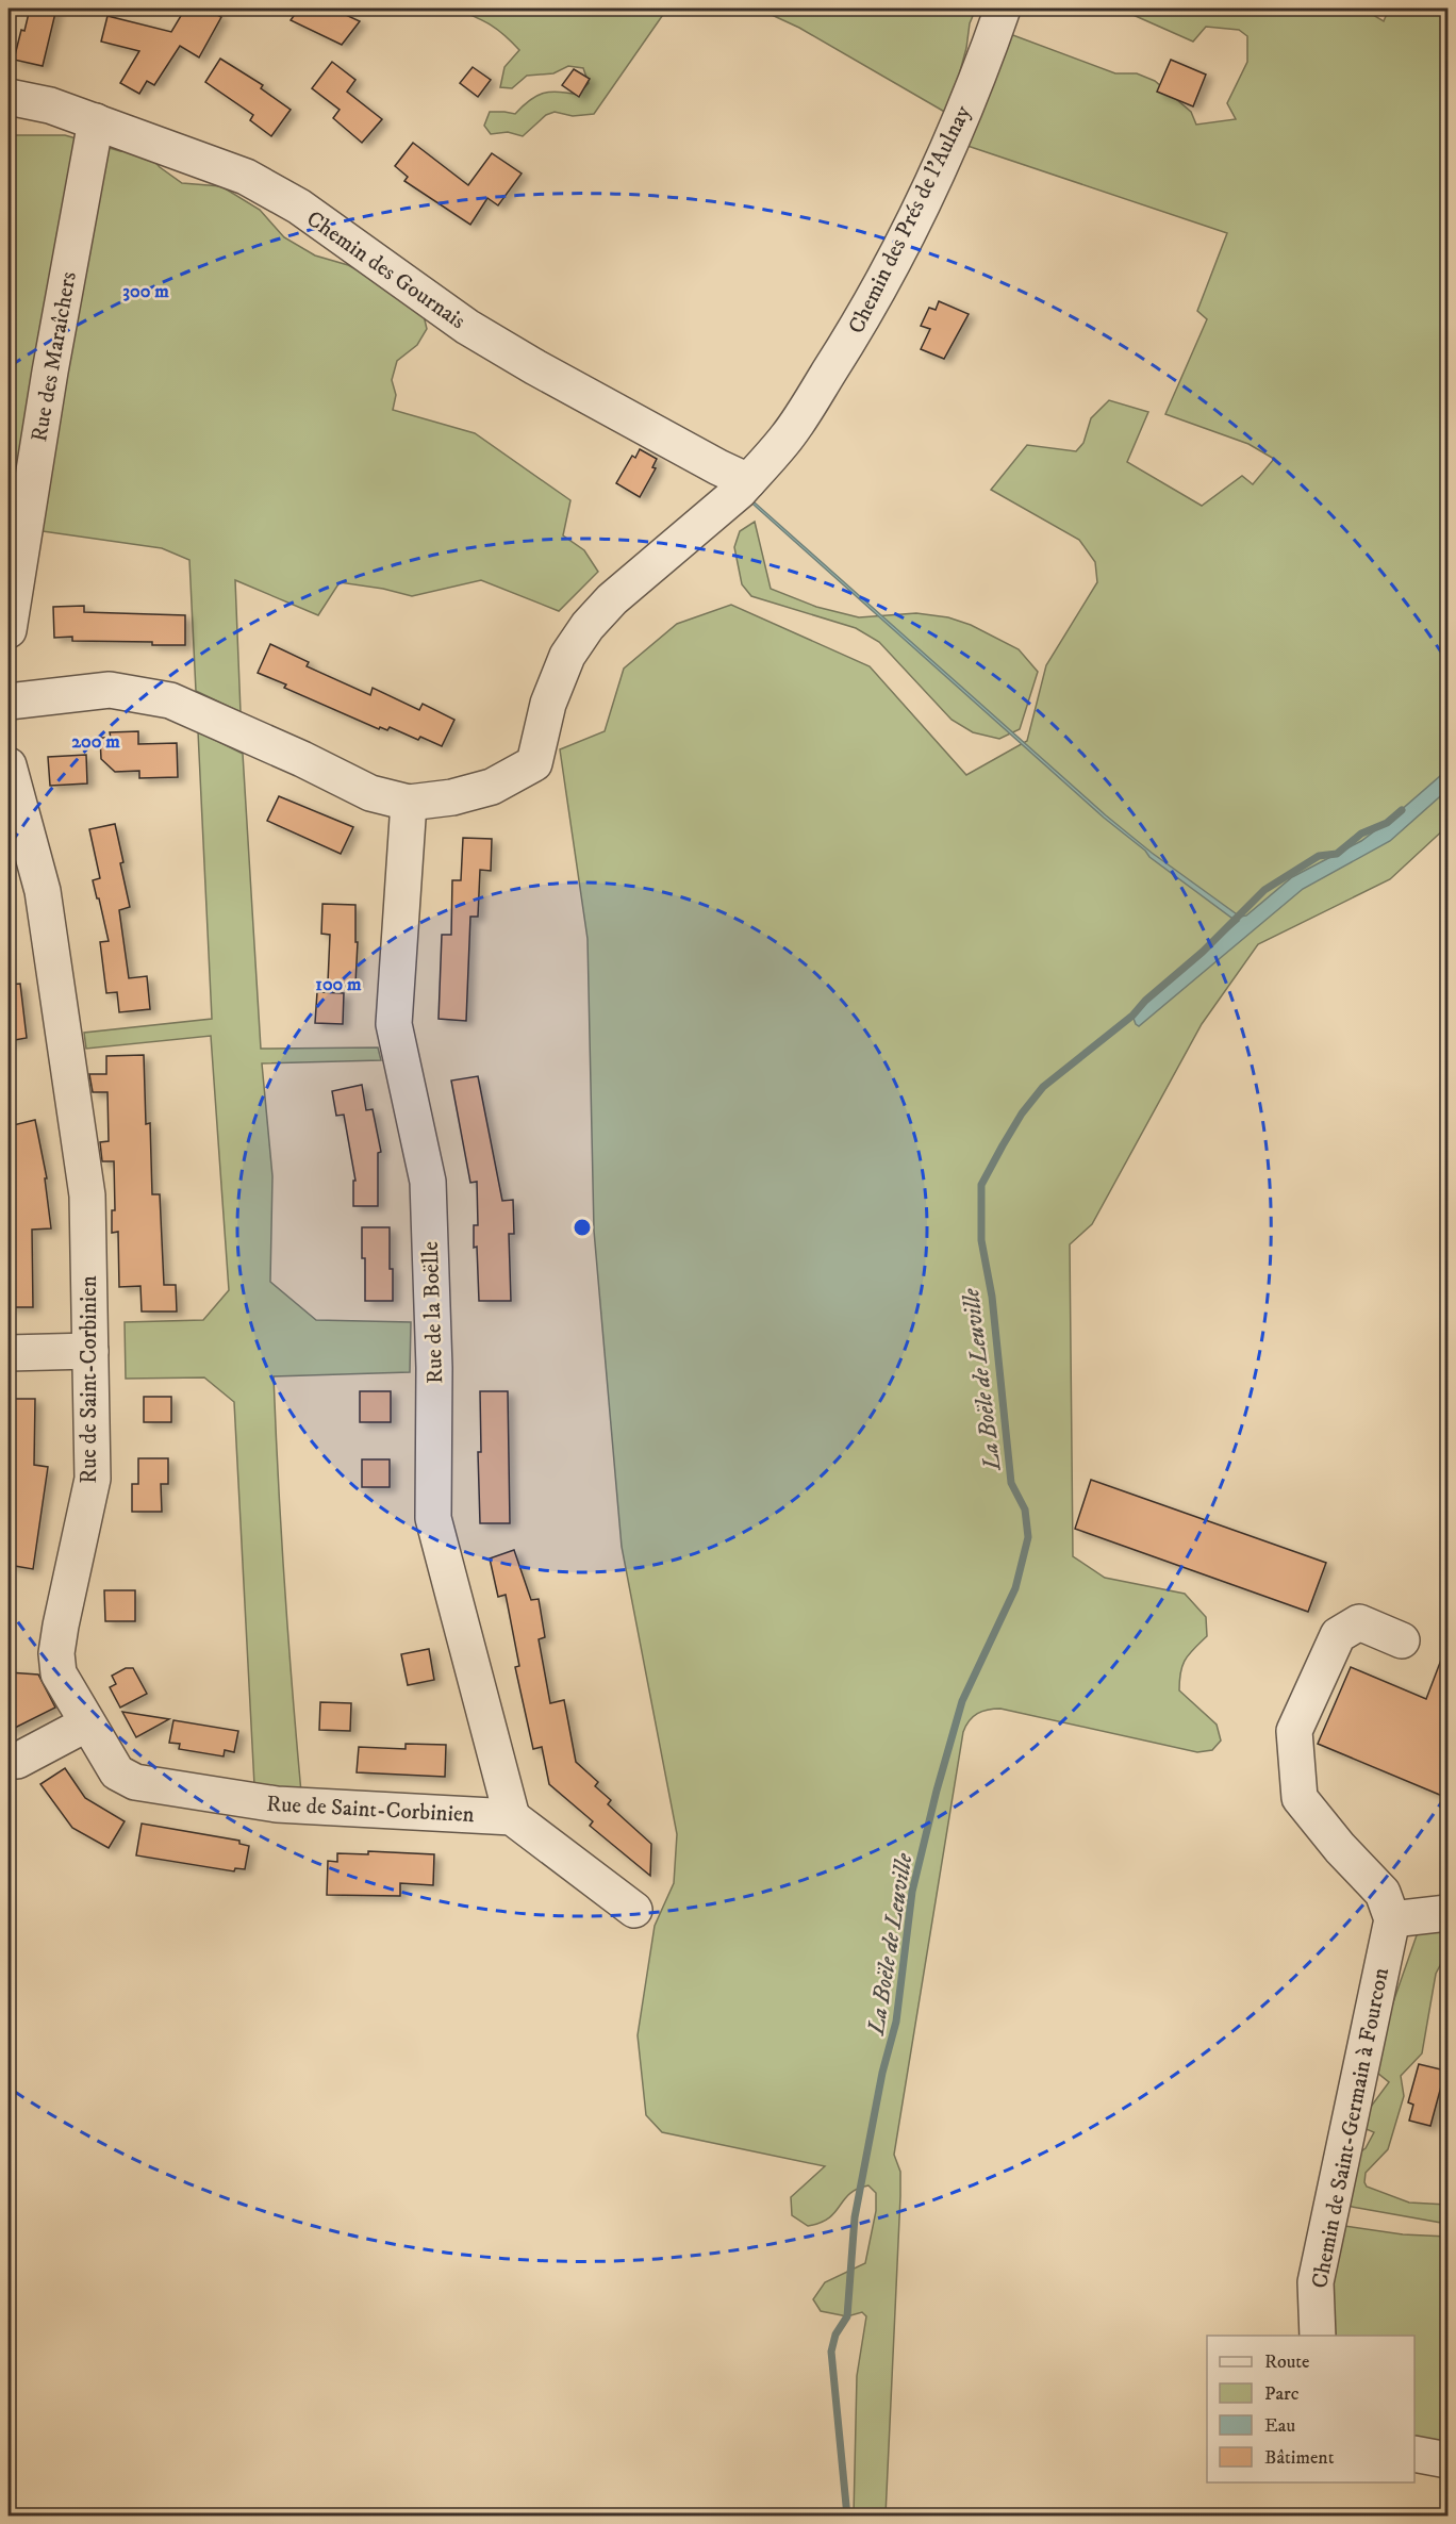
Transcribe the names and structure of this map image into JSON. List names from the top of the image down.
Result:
{
  "streets": {
    "street": [
      "Chemin des Prés de l'Aulnay",
      "Chemin des Gournais",
      "Rue des Maraîchers",
      "Rue de la Boëlle",
      "Rue de Saint-Corbinien",
      "Chemin de Saint-Germain à Fourcon"
    ]
  },
  "crossings": [
    ["Chemin des Prés de l'Aulnay", "Chemin des Gournais"],
    ["Chemin des Prés de l'Aulnay", "Rue de la Boëlle"],
    ["Chemin des Gournais", "Rue des Maraîchers"],
    ["Rue de la Boëlle", "Rue de Saint-Corbinien"]
  ],
  "water": ["La Boële de Leuville"],
  "legend": [
    "Route",
    "Parc",
    "Eau",
    "Bâtiment"
  ],
  "rings": ["300 m", "200 m", "100 m"]
}
